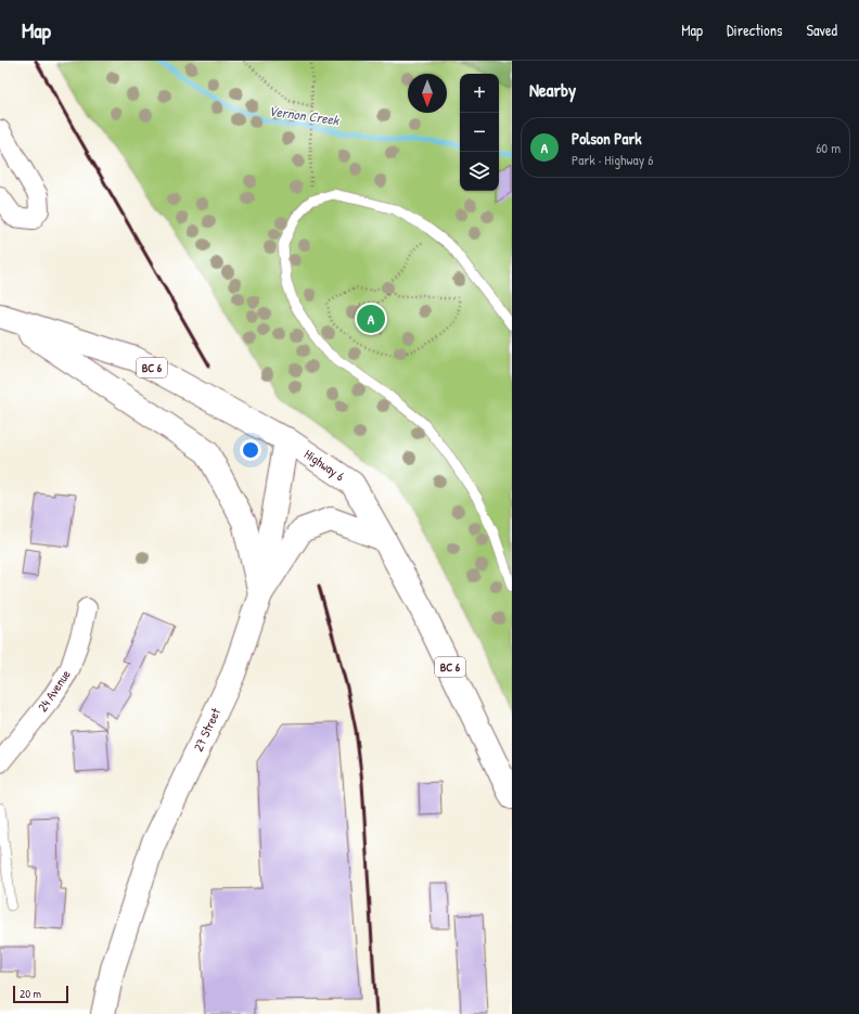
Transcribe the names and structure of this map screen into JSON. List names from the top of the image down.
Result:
{
  "streets": {
    "main road": ["BC 6", "Highway 6", "27 Street"],
    "street": ["24 Avenue"]
  },
  "crossings": [
    ["Highway 6", "27 Street"]
  ],
  "water": ["Vernon Creek"],
  "scale_bar": "20 m",
  "north": "bottom",
  "page": {
    "header": "Map",
    "nav": ["Map", "Directions", "Saved"],
    "heading": "Nearby",
    "map_buttons": ["+", "−"],
    "list": [
      {
        "mark": "A",
        "name": "Polson Park",
        "note": "Park · Highway 6",
        "value": "60 m"
      }
    ],
    "pins": "A",
    "scale": "20 m"
  }
}
